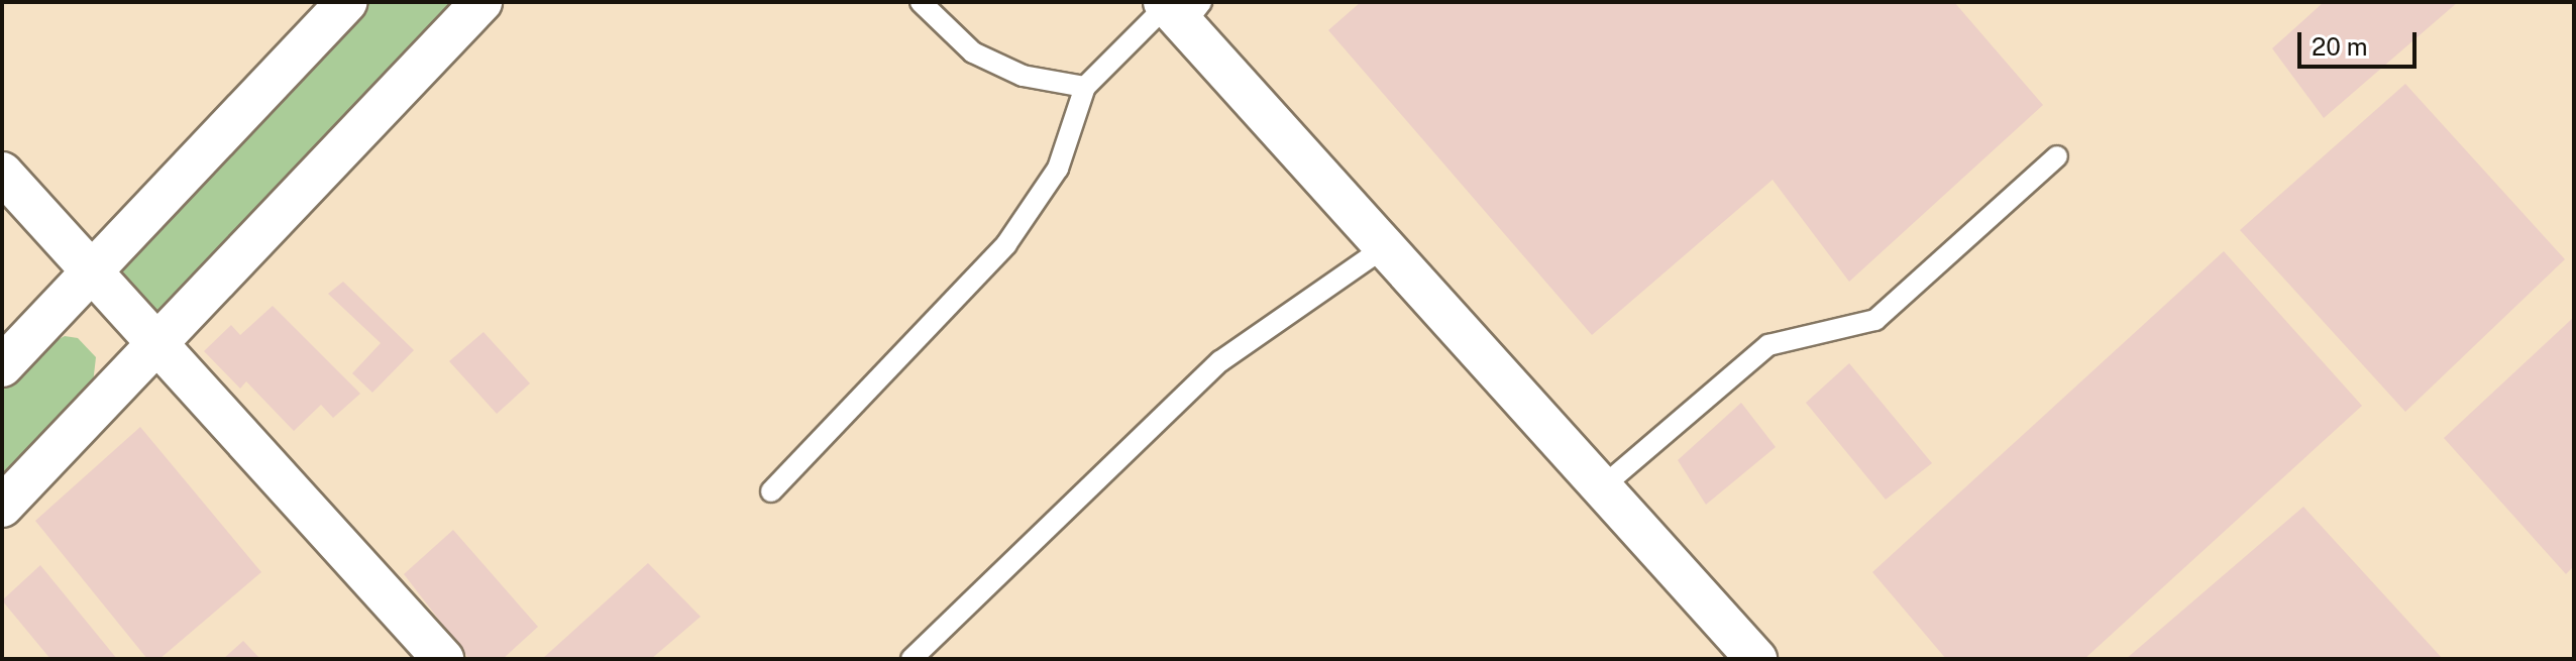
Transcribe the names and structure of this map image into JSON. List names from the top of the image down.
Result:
{
  "scale_bar": "20 m"
}
